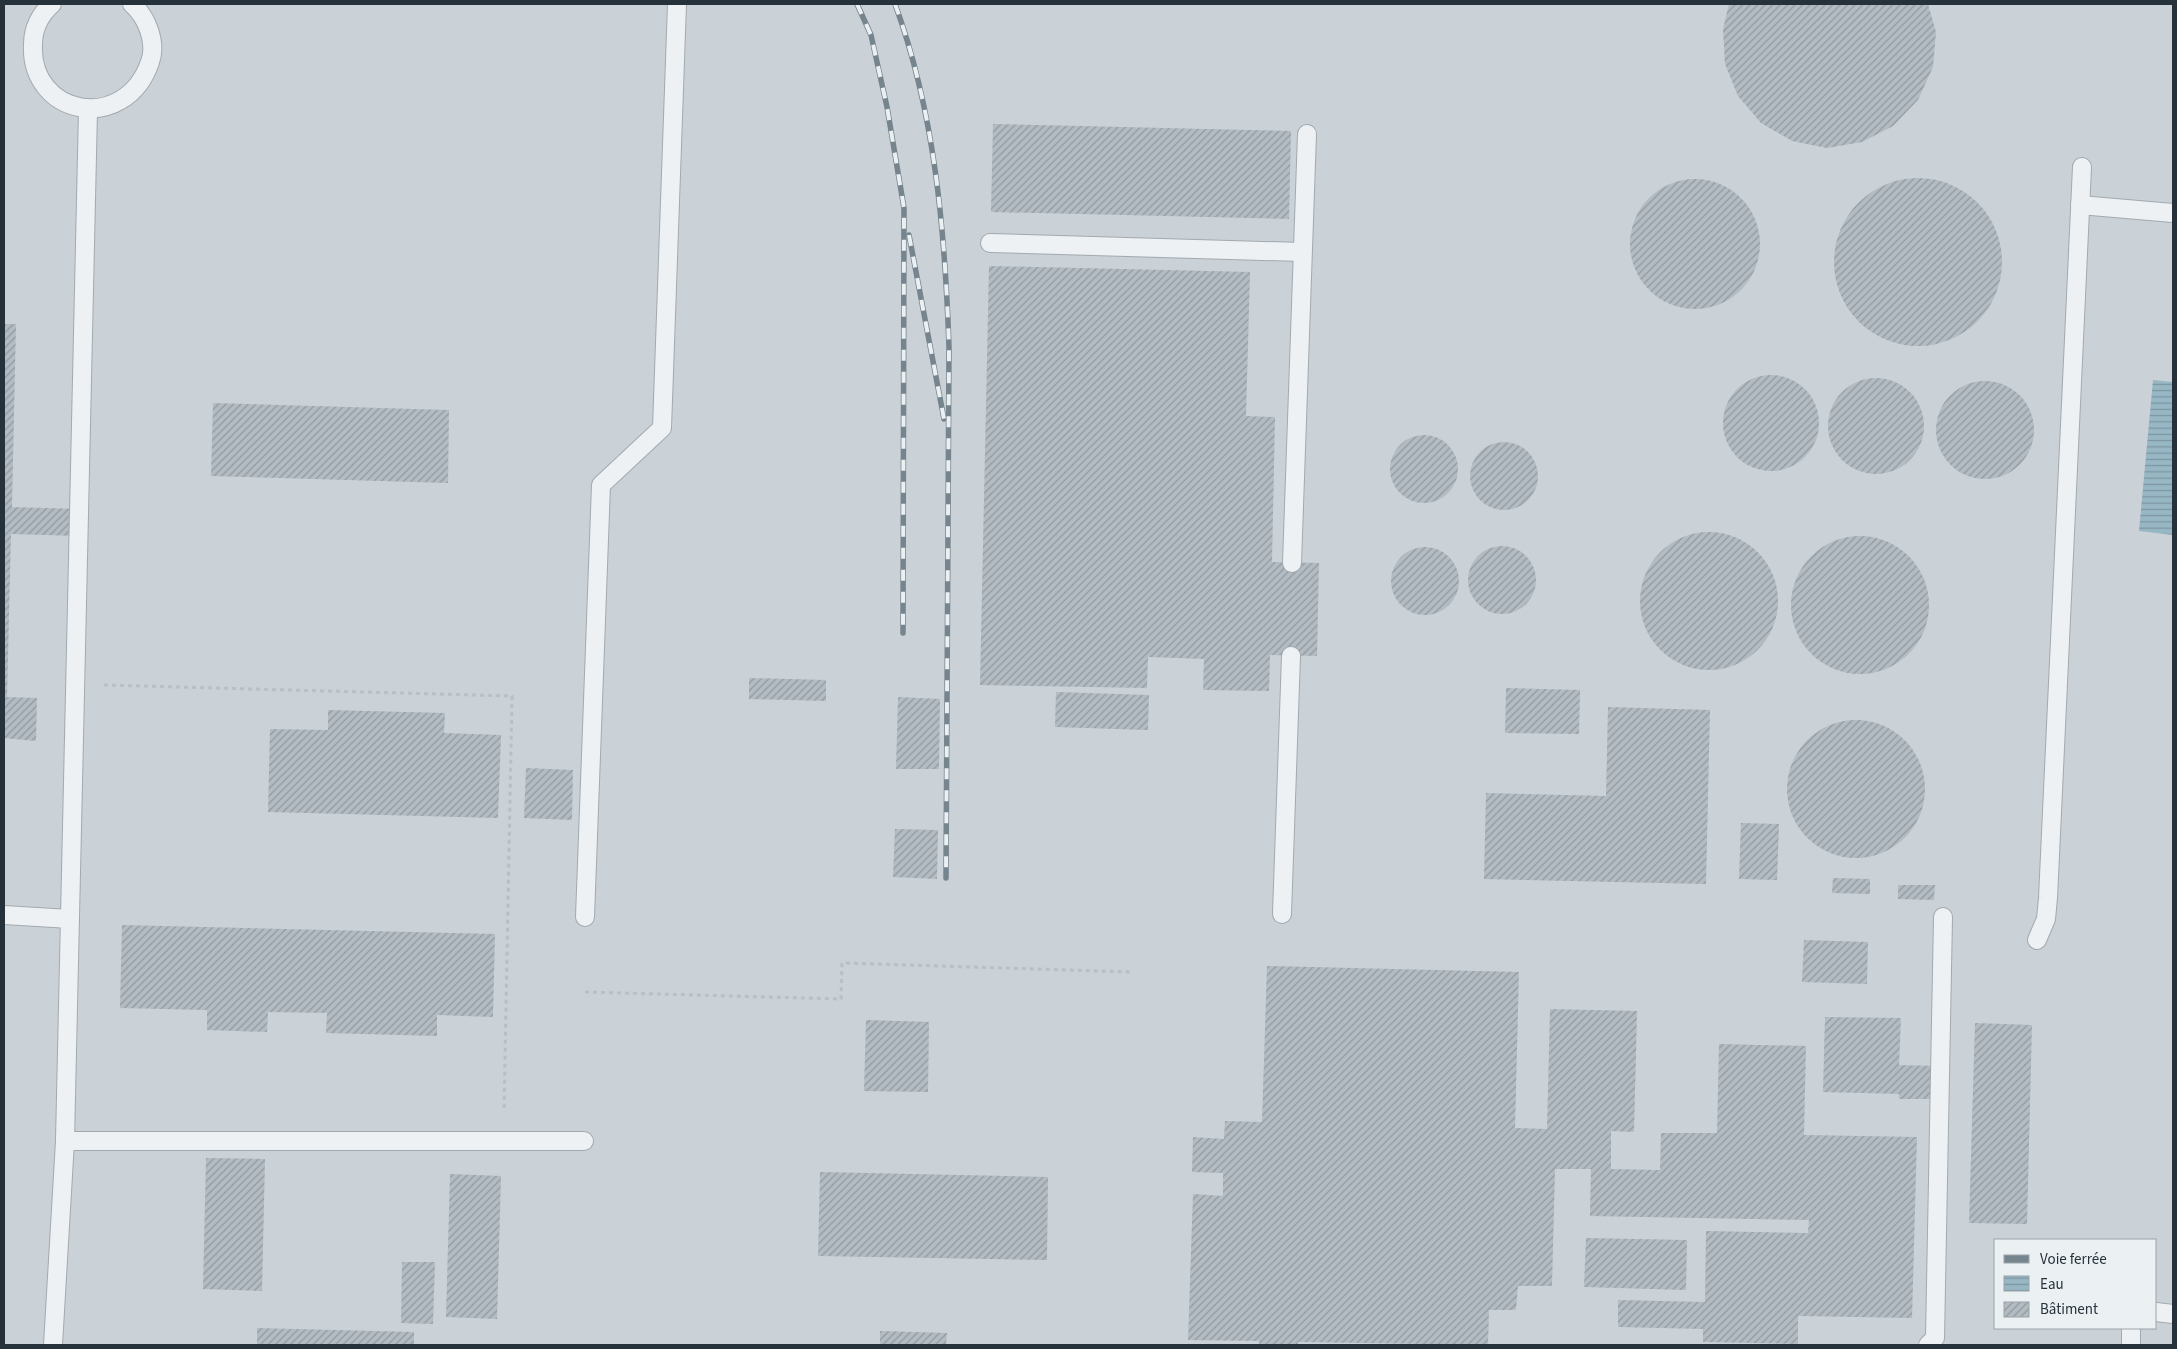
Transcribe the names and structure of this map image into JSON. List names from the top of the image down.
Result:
{
  "legend": ["Voie ferrée", "Eau", "Bâtiment"]
}
